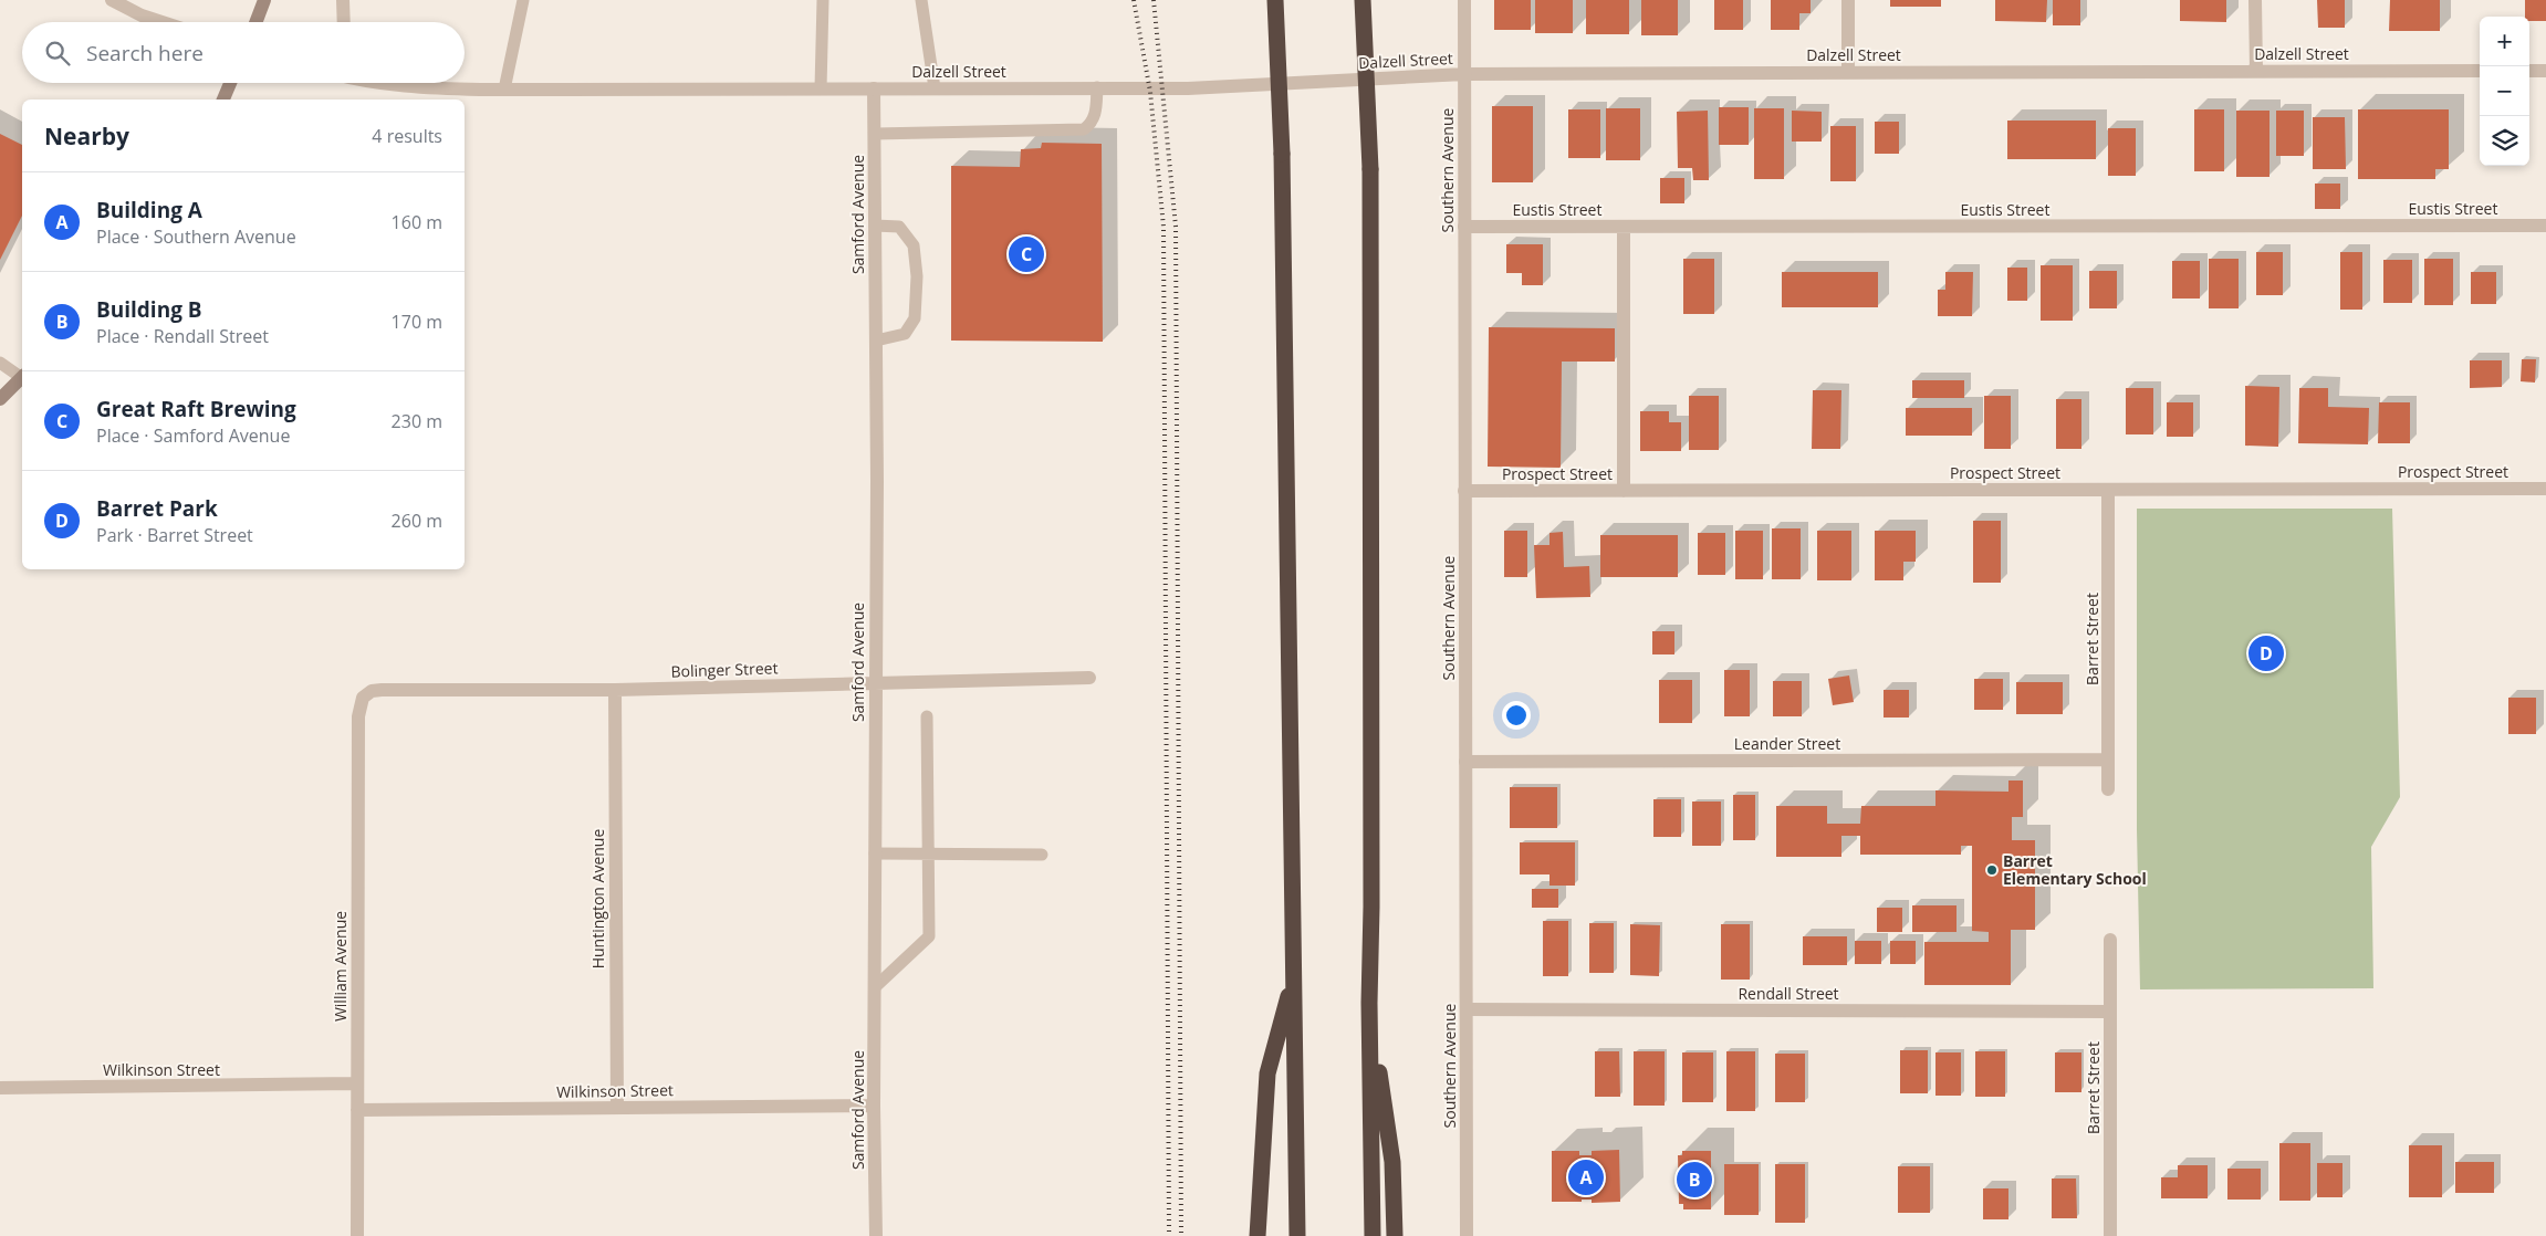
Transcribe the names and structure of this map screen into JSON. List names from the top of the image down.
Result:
{
  "streets": {
    "street": [
      "Dalzell Street",
      "Southern Avenue",
      "Eustis Street",
      "Samford Avenue",
      "Prospect Street",
      "Barret Street",
      "Bolinger Street",
      "Leander Street",
      "Huntington Avenue",
      "William Avenue",
      "Rendall Street",
      "Wilkinson Street"
    ]
  },
  "crossings": [
    ["Dalzell Street", "Southern Avenue"],
    ["Dalzell Street", "Samford Avenue"],
    ["Southern Avenue", "Eustis Street"],
    ["Southern Avenue", "Prospect Street"],
    ["Southern Avenue", "Leander Street"],
    ["Southern Avenue", "Rendall Street"],
    ["Samford Avenue", "Bolinger Street"],
    ["Samford Avenue", "Wilkinson Street"],
    ["Prospect Street", "Barret Street"],
    ["Barret Street", "Leander Street"],
    ["Barret Street", "Rendall Street"],
    ["Bolinger Street", "Huntington Avenue"],
    ["Bolinger Street", "William Avenue"],
    ["Huntington Avenue", "Wilkinson Street"],
    ["William Avenue", "Wilkinson Street"]
  ],
  "places": ["Barret Elementary School"],
  "page": {
    "map_buttons": ["+", "−"],
    "search": "Search here",
    "heading": ["Nearby", "4 results"],
    "list": [
      {
        "mark": "A",
        "name": "Building A",
        "note": "Place · Southern Avenue",
        "value": "160 m"
      },
      {
        "mark": "B",
        "name": "Building B",
        "note": "Place · Rendall Street",
        "value": "170 m"
      },
      {
        "mark": "C",
        "name": "Great Raft Brewing",
        "note": "Place · Samford Avenue",
        "value": "230 m"
      },
      {
        "mark": "D",
        "name": "Barret Park",
        "note": "Park · Barret Street",
        "value": "260 m"
      }
    ],
    "pins": [
      "C",
      "D",
      "A",
      "B"
    ]
  }
}
